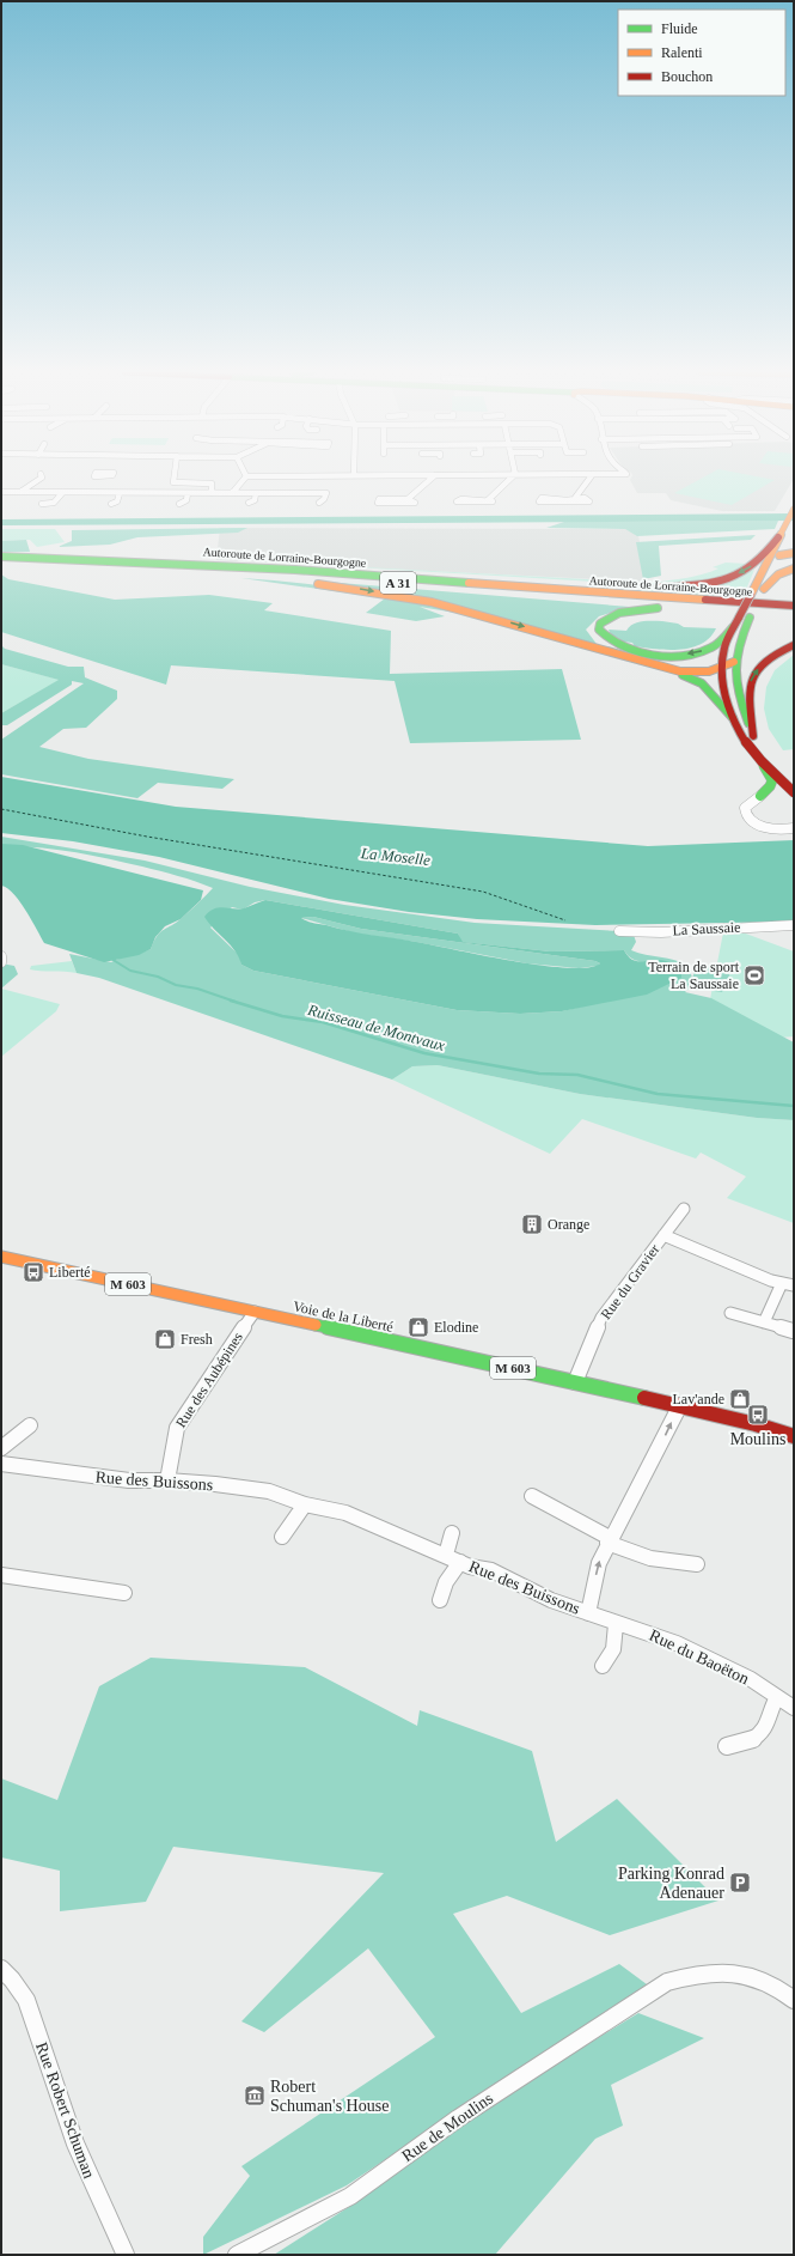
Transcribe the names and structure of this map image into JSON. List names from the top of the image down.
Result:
{
  "streets": {
    "main road": [
      "Autoroute de Lorraine-Bourgogne",
      "A 31",
      "M 603",
      "Voie de la Liberté"
    ],
    "street": [
      "La Saussaie",
      "Rue du Gravier",
      "Rue des Aubépines",
      "Rue des Buissons",
      "Rue du Baoëton",
      "Rue Robert Schuman",
      "Rue de Moulins"
    ]
  },
  "crossings": [
    ["Rue du Gravier", "Voie de la Liberté"],
    ["M 603", "Voie de la Liberté"],
    ["Voie de la Liberté", "Rue des Aubépines"],
    ["Rue des Aubépines", "Rue des Buissons"],
    ["Rue des Buissons", "Rue du Baoëton"]
  ],
  "water": ["La Moselle", "Ruisseau de Montvaux"],
  "places": {
    "sports": ["Terrain de sport La Saussaie"],
    "building": ["Orange"],
    "bus stop": ["Liberté", "Moulins"],
    "shop": ["Elodine", "Fresh", "Lav'ande"],
    "parking": ["Parking Konrad Adenauer"],
    "museum": ["Robert Schuman's House"]
  },
  "legend": ["Fluide", "Ralenti", "Bouchon"]
}
